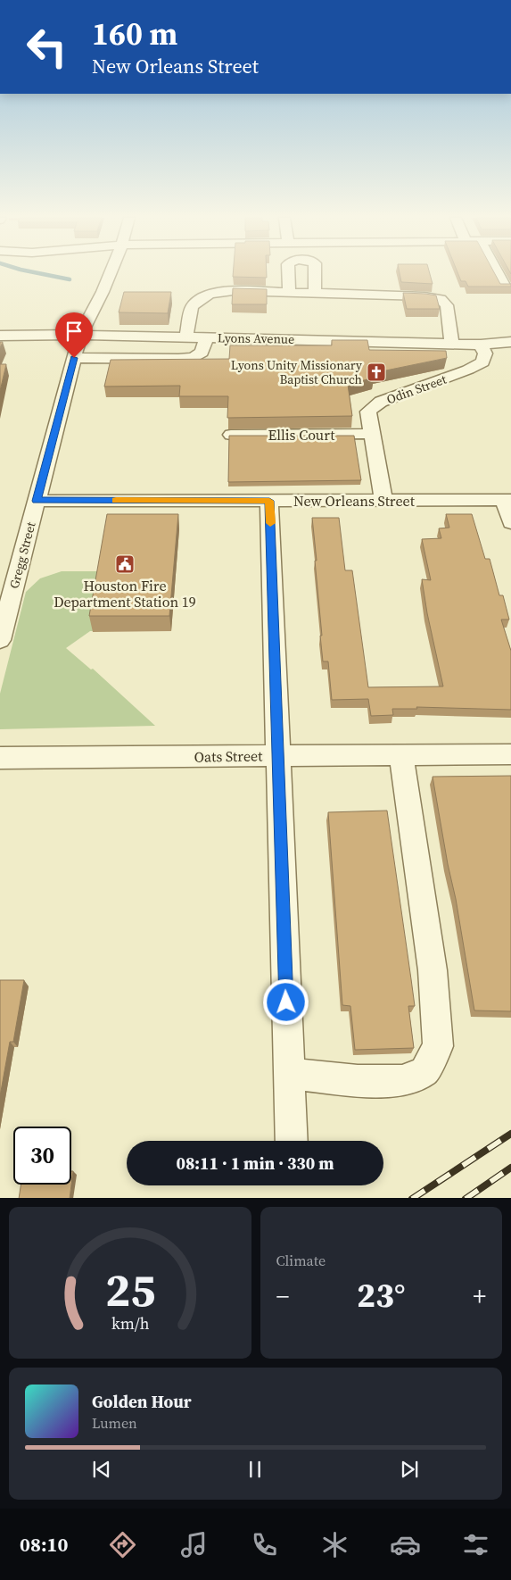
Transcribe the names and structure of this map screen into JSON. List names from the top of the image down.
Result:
{
  "streets": {
    "street": [
      "Lyons Avenue",
      "Odin Street",
      "Ellis Court",
      "New Orleans Street",
      "Gregg Street",
      "Oats Street"
    ]
  },
  "crossings": [
    ["Lyons Avenue", "Odin Street"],
    ["Lyons Avenue", "Gregg Street"],
    ["Odin Street", "Ellis Court"],
    ["Odin Street", "New Orleans Street"],
    ["New Orleans Street", "Gregg Street"]
  ],
  "places": {
    "church": ["Lyons Unity Missionary Baptist Church"],
    "public building": ["Houston Fire Department Station 19"]
  },
  "page": {
    "turn": ["160 m", "New Orleans Street"],
    "limit": "30",
    "trip": "08:11 · 1 min · 330 m",
    "tile": "Climate",
    "heat": ["−", "23°", "+"],
    "song": ["Golden Hour", "Lumen"],
    "tabs": "08:10",
    "gauge": ["25", "km/h"]
  }
}
